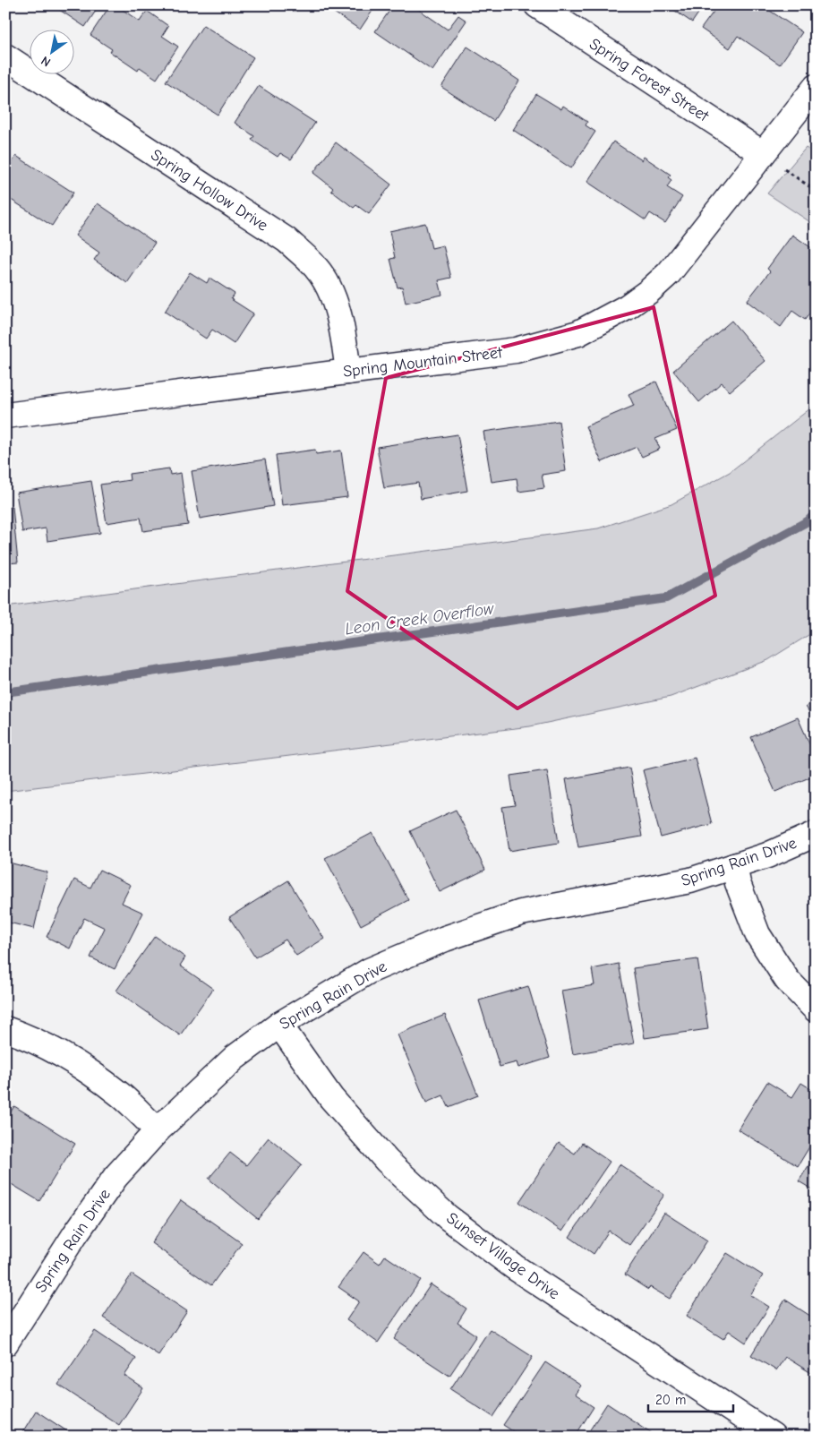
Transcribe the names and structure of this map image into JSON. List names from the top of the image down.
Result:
{
  "streets": {
    "street": [
      "Spring Forest Street",
      "Spring Hollow Drive",
      "Spring Mountain Street",
      "Spring Rain Drive",
      "Sunset Village Drive"
    ]
  },
  "crossings": [
    ["Spring Forest Street", "Spring Mountain Street"],
    ["Spring Hollow Drive", "Spring Mountain Street"],
    ["Spring Rain Drive", "Sunset Village Drive"]
  ],
  "water": ["Leon Creek Overflow"],
  "scale_bar": "20 m",
  "north": "bottom left"
}
